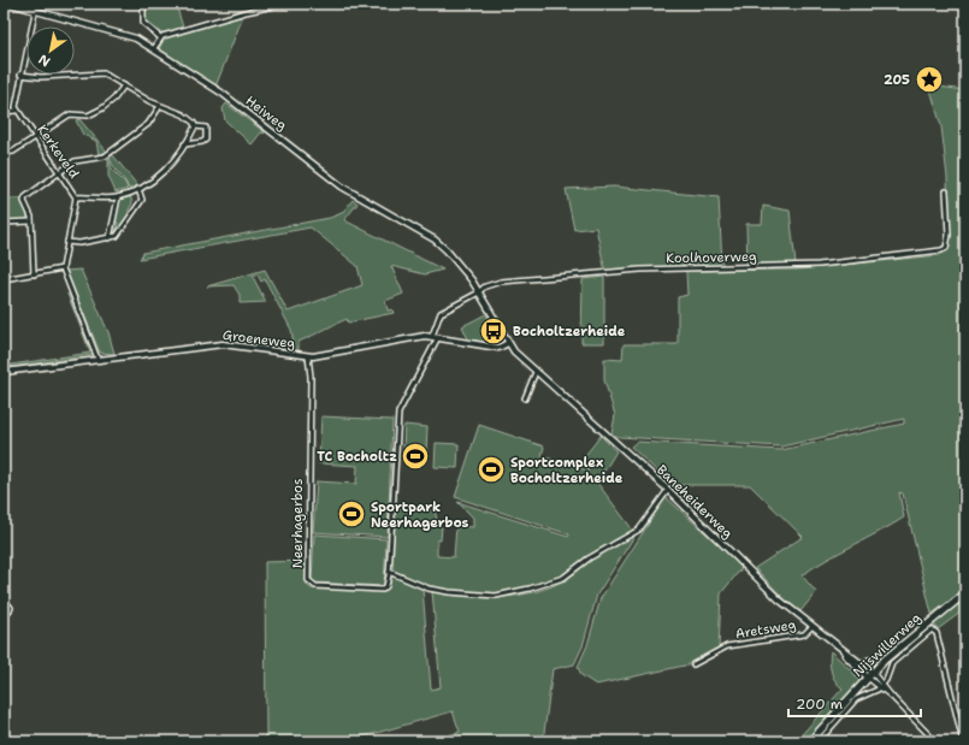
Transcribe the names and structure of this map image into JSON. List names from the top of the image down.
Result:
{
  "streets": {
    "main road": ["Nijswillerweg"],
    "street": [
      "Heiweg",
      "Kerkeveld",
      "Koolhoverweg",
      "Groeneweg",
      "Baneheiderweg",
      "Neerhagerbos",
      "Aretsweg"
    ]
  },
  "crossings": [
    ["Heiweg", "Koolhoverweg"],
    ["Heiweg", "Baneheiderweg"],
    ["Koolhoverweg", "Groeneweg"],
    ["Koolhoverweg", "Baneheiderweg"],
    ["Koolhoverweg", "Neerhagerbos"],
    ["Groeneweg", "Baneheiderweg"],
    ["Groeneweg", "Neerhagerbos"],
    ["Baneheiderweg", "Aretsweg"],
    ["Baneheiderweg", "Nijswillerweg"]
  ],
  "places": {
    "place": ["205"],
    "bus stop": ["Bocholtzerheide"],
    "sports": ["TC Bocholtz", "Sportcomplex Bocholtzerheide", "Sportpark Neerhagerbos"]
  },
  "scale_bar": "200 m",
  "north": "bottom left"
}
